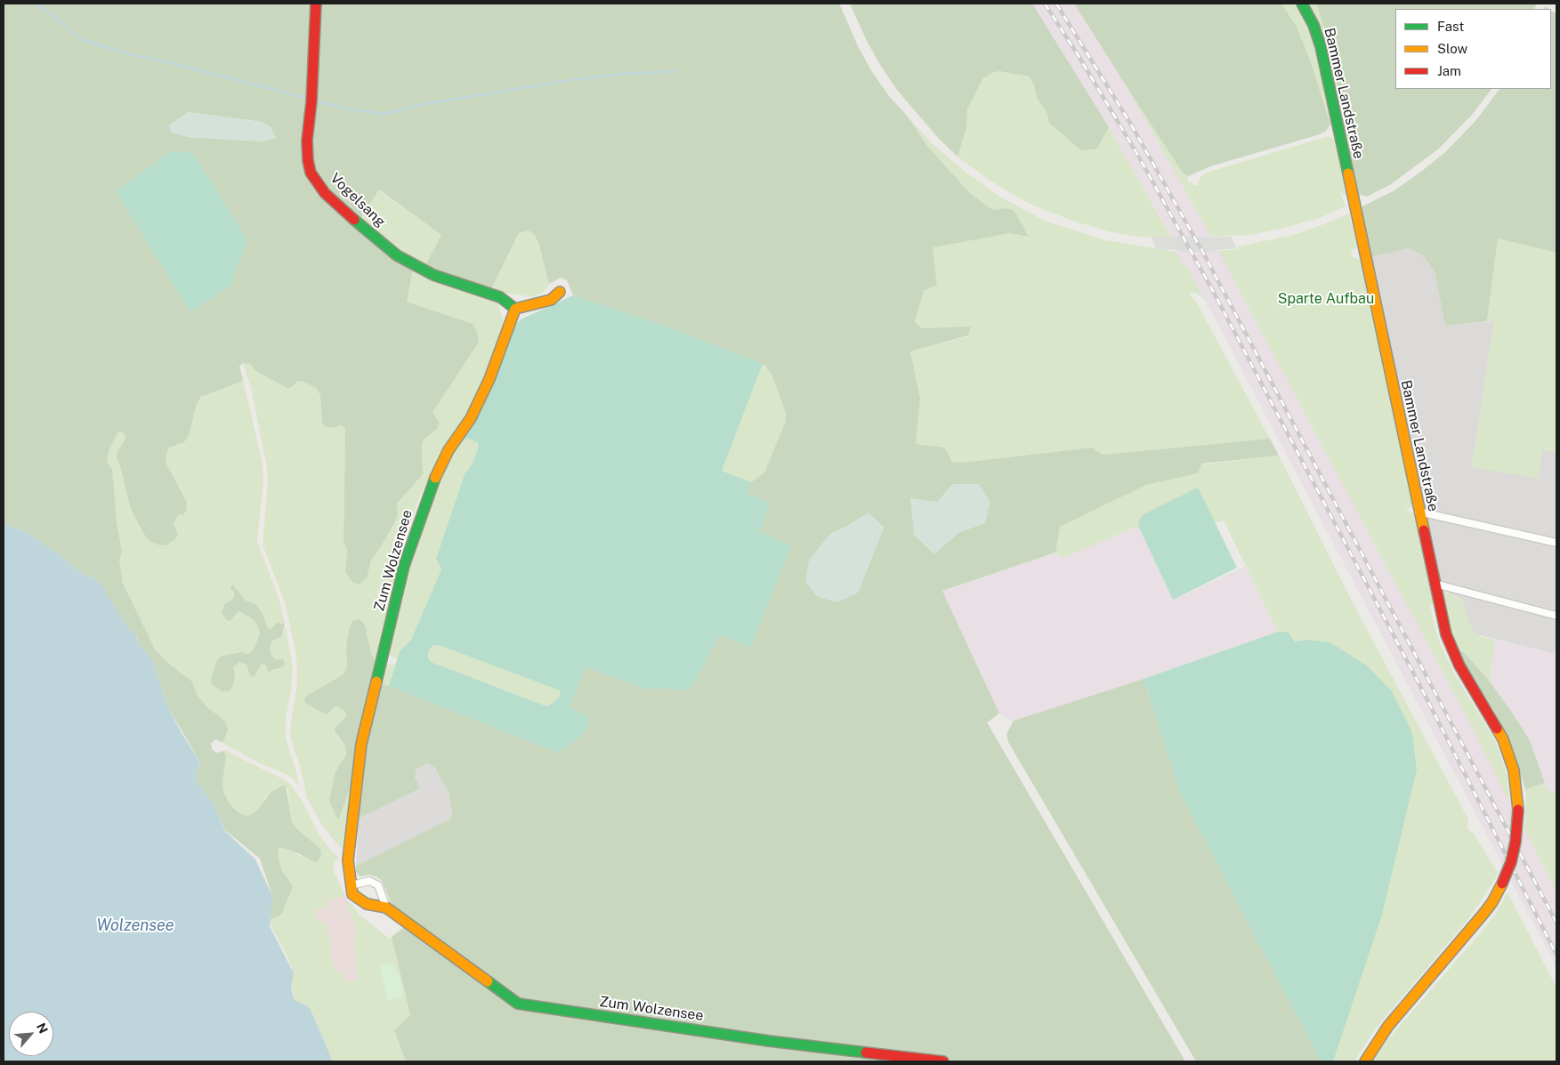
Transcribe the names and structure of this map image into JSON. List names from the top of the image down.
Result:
{
  "streets": {
    "street": ["Bammer Landstraße", "Vogelsang", "Zum Wolzensee"]
  },
  "crossings": [
    ["Vogelsang", "Zum Wolzensee"]
  ],
  "water": ["Wolzensee"],
  "parks": ["Sparte Aufbau"],
  "legend": ["Fast", "Slow", "Jam"],
  "north": "top right"
}
